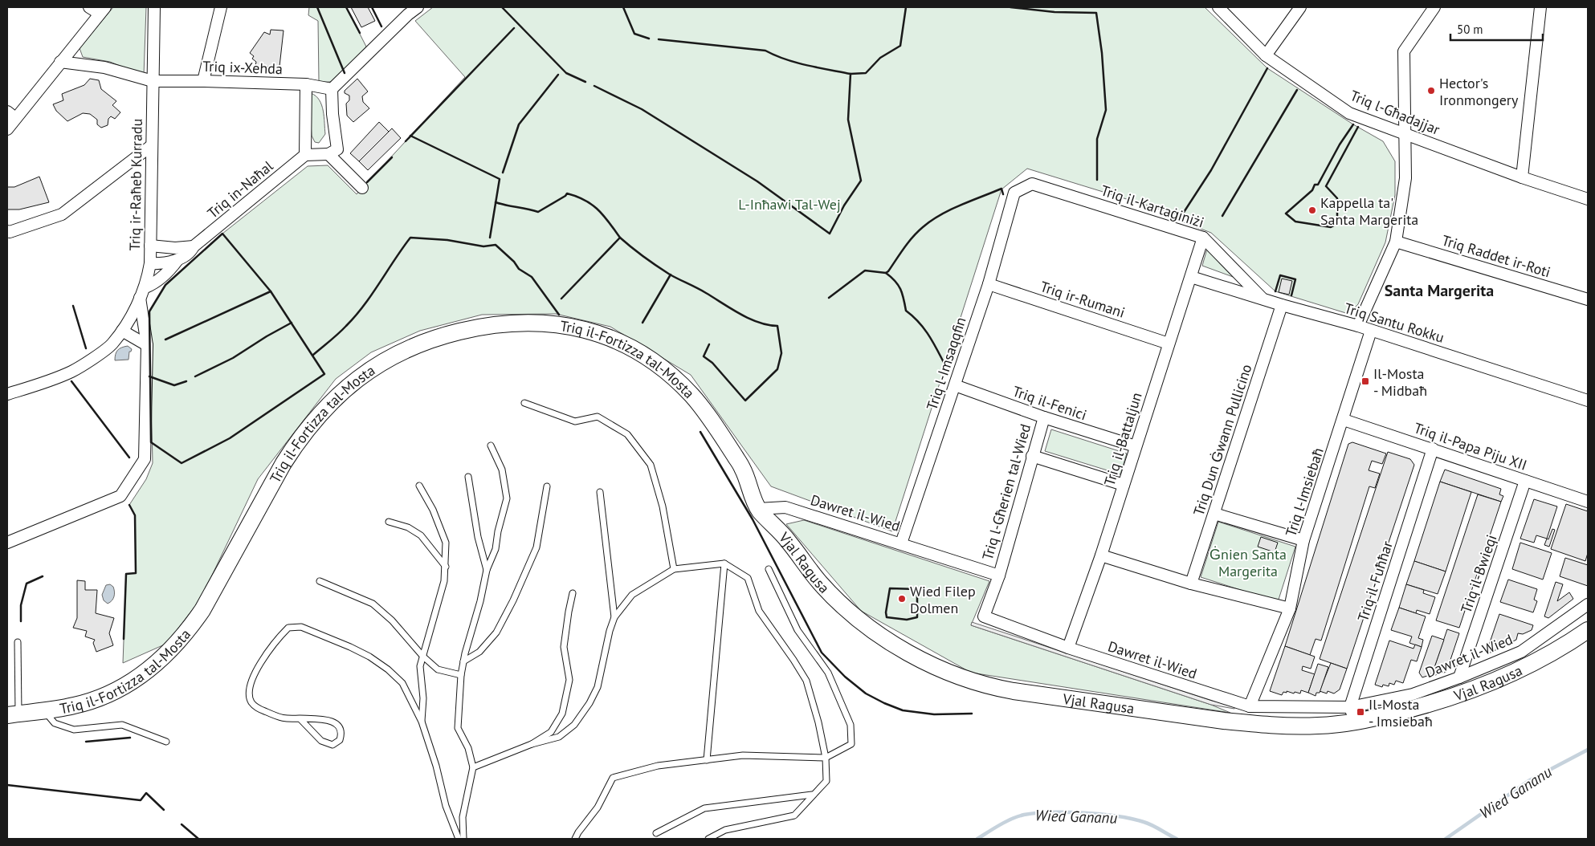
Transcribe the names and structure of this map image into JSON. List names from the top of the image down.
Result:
{
  "streets": {
    "main road": ["Triq il-Fortizza tal-Mosta", "Vjal Ragusa"],
    "street": [
      "Triq ix-Xehda",
      "Triq l-Għadajjar",
      "Triq ir-Raħeb Kurradu",
      "Triq in-Naħal",
      "Triq il-Kartaġiniżi",
      "Triq Raddet ir-Roti",
      "Triq ir-Rumani",
      "Triq Santu Rokku",
      "Triq l-Imsaqqfin",
      "Triq il-Fenici",
      "Triq il-Battaljun",
      "Triq Dun Ġwann Pullicino",
      "Triq il-Papa Piju XII",
      "Triq l-Għerien tal-Wied",
      "Triq l-Imsiebaħ",
      "Dawret il-Wied",
      "Triq il-Bwieqi",
      "Triq il-Fuħħar"
    ]
  },
  "crossings": [
    ["Triq ix-Xehda", "Triq ir-Raħeb Kurradu"],
    ["Triq ir-Raħeb Kurradu", "Triq in-Naħal"],
    ["Triq il-Kartaġiniżi", "Triq Santu Rokku"],
    ["Triq il-Kartaġiniżi", "Triq l-Imsaqqfin"],
    ["Triq il-Kartaġiniżi", "Triq il-Battaljun"],
    ["Triq ir-Rumani", "Triq l-Imsaqqfin"],
    ["Triq ir-Rumani", "Triq il-Battaljun"],
    ["Triq Santu Rokku", "Triq il-Battaljun"],
    ["Triq Santu Rokku", "Triq Dun Ġwann Pullicino"],
    ["Triq Santu Rokku", "Triq l-Imsiebaħ"],
    ["Triq il-Fortizza tal-Mosta", "Vjal Ragusa"],
    ["Triq l-Imsaqqfin", "Triq il-Fenici"],
    ["Triq l-Imsaqqfin", "Dawret il-Wied"],
    ["Triq il-Fenici", "Triq il-Battaljun"],
    ["Triq il-Fenici", "Triq l-Għerien tal-Wied"],
    ["Triq il-Battaljun", "Dawret il-Wied"],
    ["Triq il-Papa Piju XII", "Triq l-Imsiebaħ"],
    ["Triq il-Papa Piju XII", "Triq il-Bwieqi"],
    ["Triq il-Papa Piju XII", "Triq il-Fuħħar"],
    ["Triq l-Għerien tal-Wied", "Dawret il-Wied"],
    ["Triq l-Imsiebaħ", "Dawret il-Wied"],
    ["Dawret il-Wied", "Vjal Ragusa"],
    ["Dawret il-Wied", "Triq il-Bwieqi"],
    ["Dawret il-Wied", "Triq il-Fuħħar"]
  ],
  "districts": ["Santa Margerita"],
  "water": ["Wied Gananu"],
  "parks": ["L-Inħawi Tal-Wej", "Ġnien Santa Margerita"],
  "places": {
    "other": ["Hector's Ironmongery", "Kappella ta' Santa Margerita", "Wied Filep Dolmen"],
    "transit": ["Il-Mosta - Midbaħ", "Il-Mosta - Imsiebaħ"]
  },
  "scale_bar": "50 m"
}
